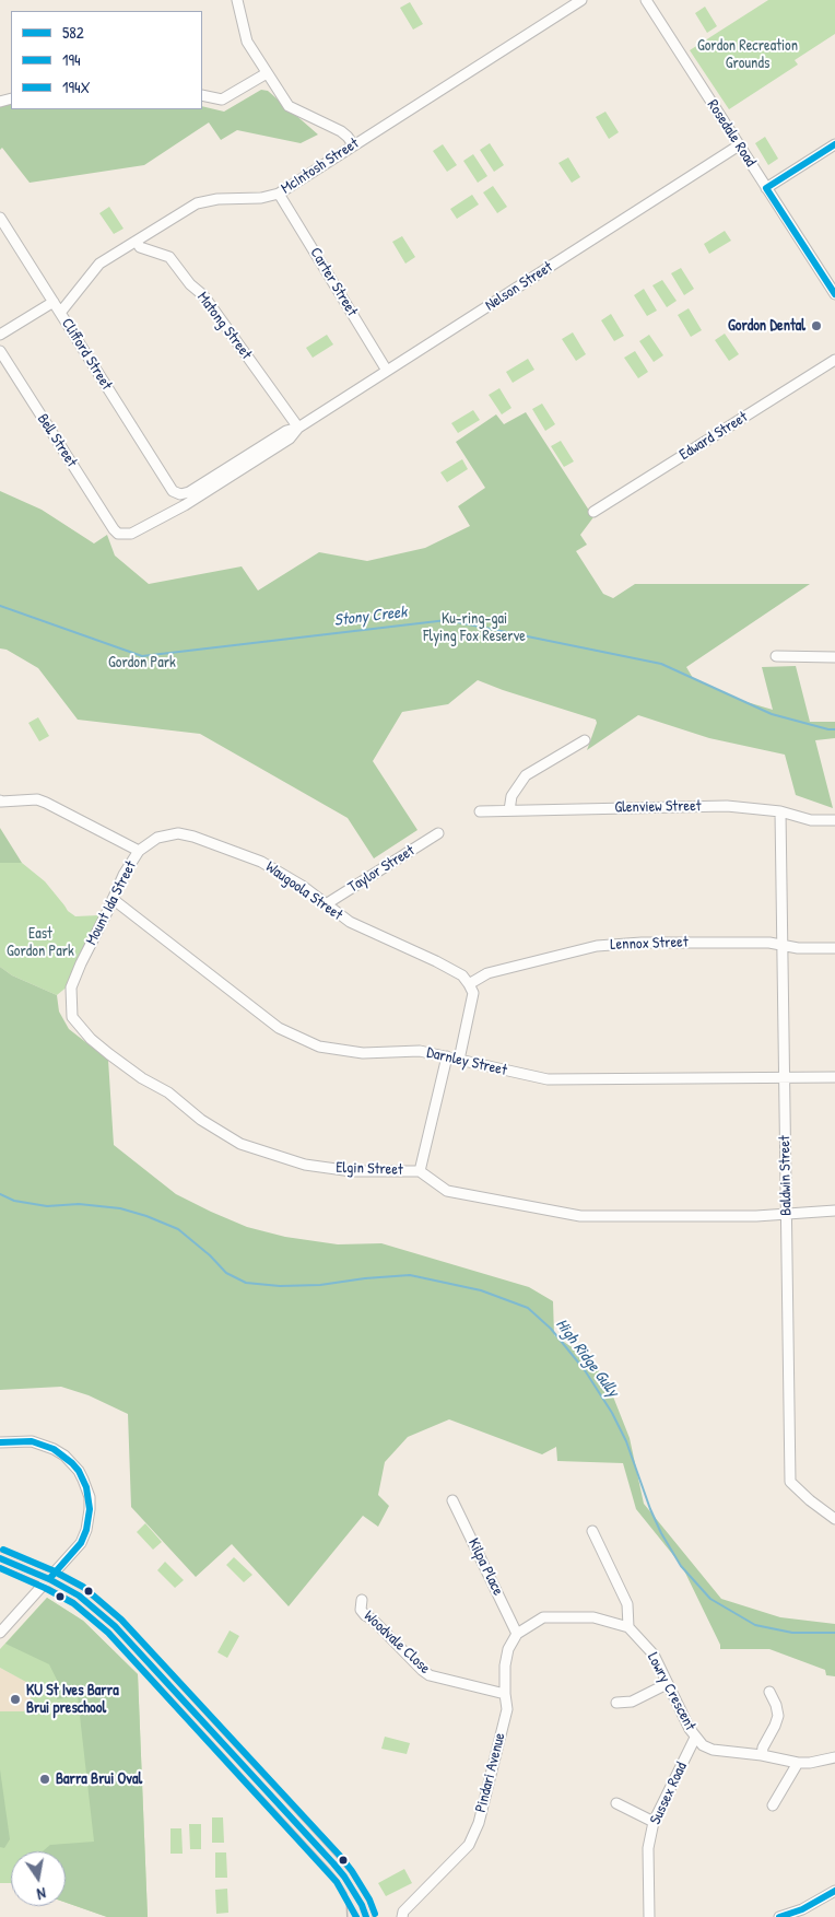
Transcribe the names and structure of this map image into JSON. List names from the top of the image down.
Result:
{
  "streets": {
    "street": [
      "Rosedale Road",
      "McIntosh Street",
      "Carter Street",
      "Nelson Street",
      "Matong Street",
      "Clifford Street",
      "Edward Street",
      "Bell Street",
      "Glenview Street",
      "Taylor Street",
      "Waugoola Street",
      "Mount Ida Street",
      "Lennox Street",
      "Darnley Street",
      "Elgin Street",
      "Baldwin Street",
      "Kilpa Place",
      "Woodvale Close",
      "Lowry Crescent",
      "Pindari Avenue",
      "Sussex Road"
    ]
  },
  "crossings": [
    ["Rosedale Road", "Nelson Street"],
    ["McIntosh Street", "Carter Street"],
    ["McIntosh Street", "Matong Street"],
    ["McIntosh Street", "Clifford Street"],
    ["Carter Street", "Nelson Street"],
    ["Nelson Street", "Matong Street"],
    ["Nelson Street", "Clifford Street"],
    ["Nelson Street", "Bell Street"],
    ["Glenview Street", "Baldwin Street"],
    ["Taylor Street", "Waugoola Street"],
    ["Waugoola Street", "Mount Ida Street"],
    ["Waugoola Street", "Lennox Street"],
    ["Mount Ida Street", "Darnley Street"],
    ["Mount Ida Street", "Elgin Street"],
    ["Lennox Street", "Baldwin Street"],
    ["Darnley Street", "Baldwin Street"],
    ["Elgin Street", "Baldwin Street"],
    ["Kilpa Place", "Pindari Avenue"],
    ["Woodvale Close", "Pindari Avenue"],
    ["Lowry Crescent", "Sussex Road"]
  ],
  "water": ["Stony Creek", "High Ridge Gully"],
  "parks": [
    "Gordon Recreation Grounds",
    "Ku-ring-gai Flying Fox Reserve",
    "Gordon Park",
    "East Gordon Park"
  ],
  "places": ["Gordon Dental", "KU St Ives Barra Brui preschool", "Barra Brui Oval"],
  "lines": ["transit line 582", "transit line 194X", "transit line 194"],
  "legend": ["582", "194", "194X"],
  "north": "bottom"
}
